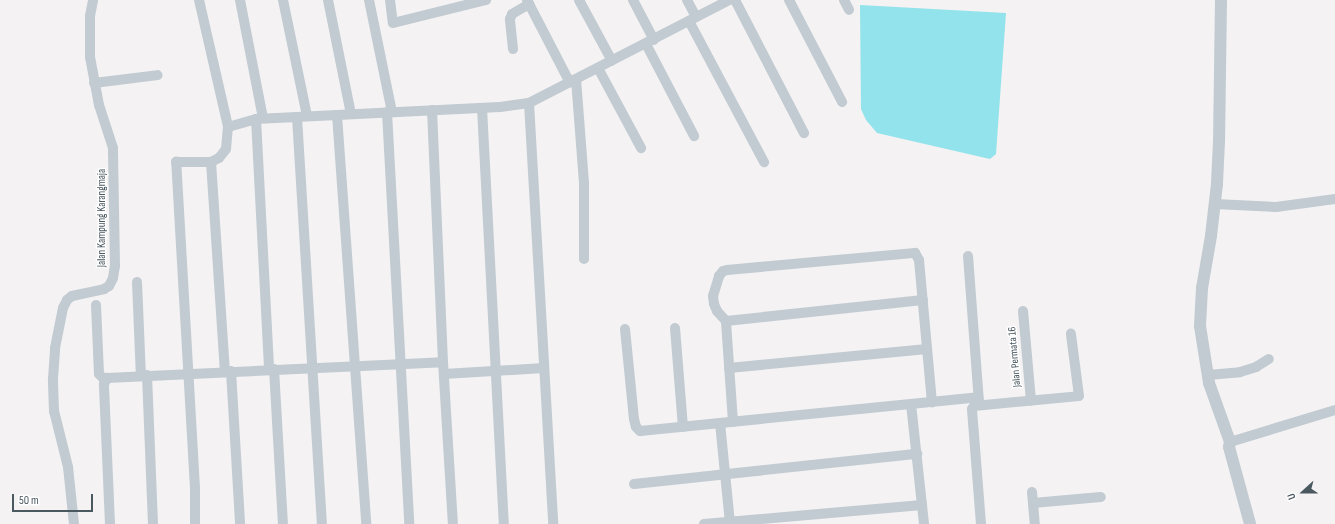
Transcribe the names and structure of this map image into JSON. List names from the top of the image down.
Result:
{
  "streets": {
    "street": ["Jalan Kampung Karangmaja", "Jalan Permata 16"]
  },
  "scale_bar": "50 m",
  "north": "left"
}
